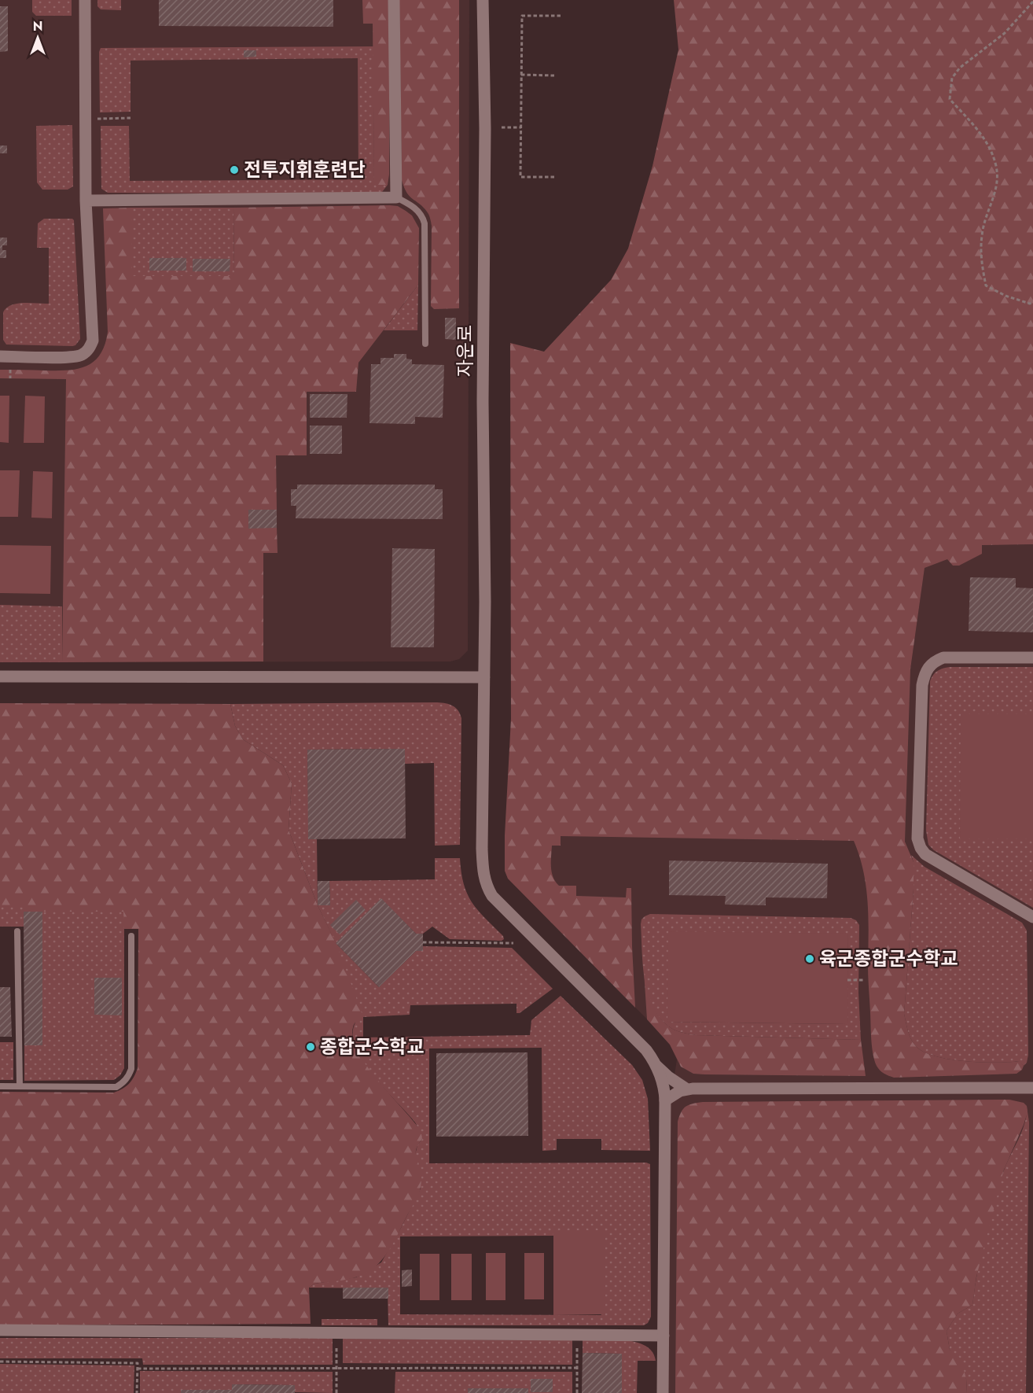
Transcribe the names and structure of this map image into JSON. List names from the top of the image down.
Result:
{
  "streets": {
    "street": ["자운로"]
  },
  "places": ["전투지휘훈련단", "육군종합군수학교", "종합군수학교"],
  "north": "top"
}
